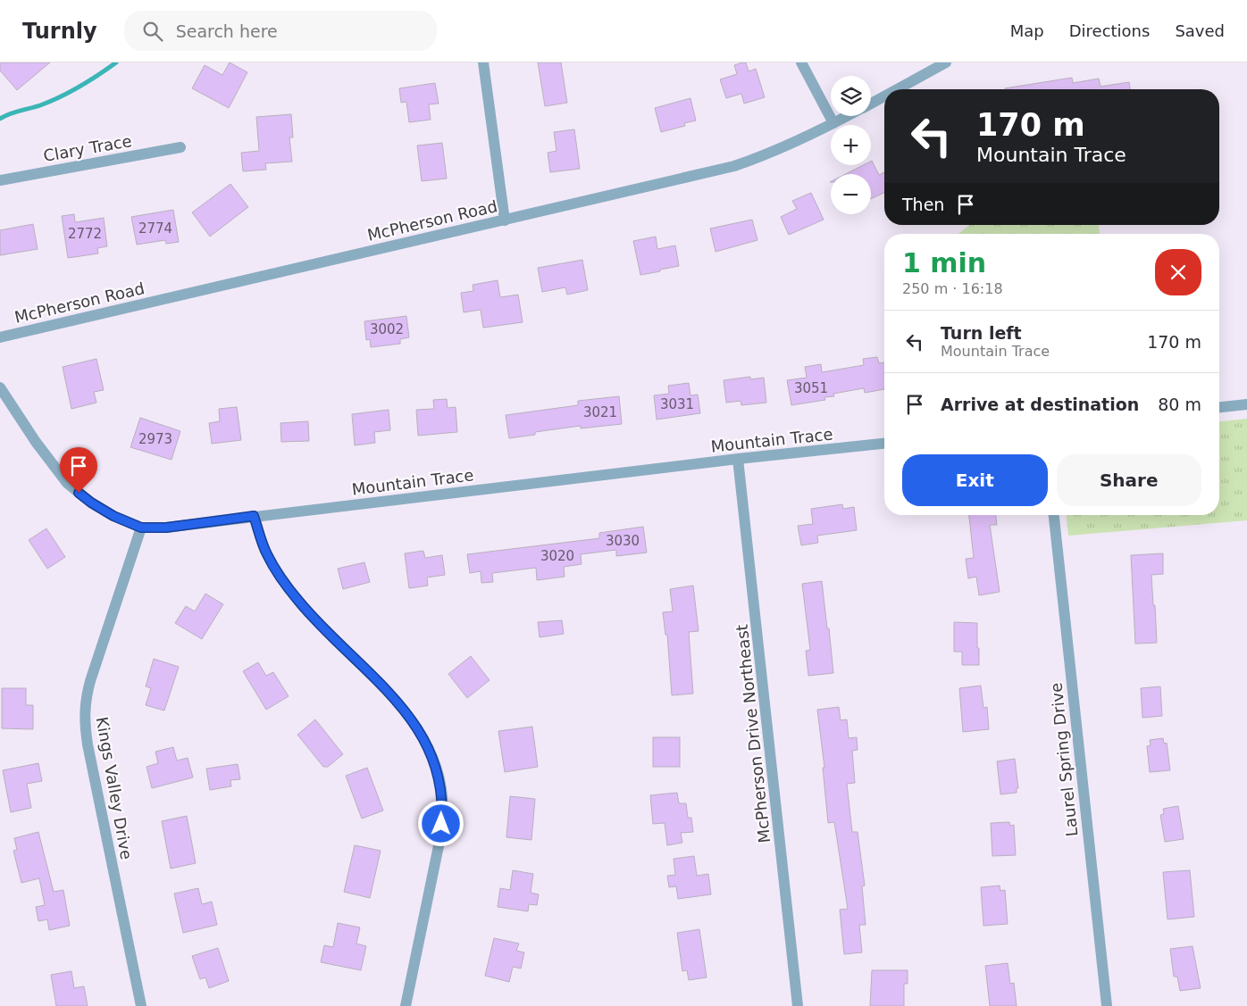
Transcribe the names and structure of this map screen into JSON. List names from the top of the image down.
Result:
{
  "streets": {
    "street": [
      "Clary Trace",
      "McPherson Road",
      "Mountain Trace",
      "McPherson Drive Northeast",
      "Laurel Spring Drive",
      "Kings Valley Drive"
    ]
  },
  "crossings": [
    ["Mountain Trace", "McPherson Drive Northeast"],
    ["Mountain Trace", "Kings Valley Drive"]
  ],
  "house_numbers": [
    "2774",
    "2772",
    "3002",
    "3051",
    "3031",
    "3021",
    "2973",
    "3030",
    "3020"
  ],
  "page": {
    "header": "Turnly",
    "search": "Search here",
    "nav": ["Map", "Directions", "Saved"],
    "map_buttons": ["+", "−"],
    "turn": ["170 m", "Mountain Trace"],
    "then": "Then",
    "heading": ["1 min", "250 m · 16:18"],
    "list": [
      {
        "name": "Turn left",
        "note": "Mountain Trace",
        "value": "170 m"
      },
      {
        "name": "Arrive at destination",
        "value": "80 m"
      }
    ],
    "buttons": ["Exit", "Share"]
  }
}
